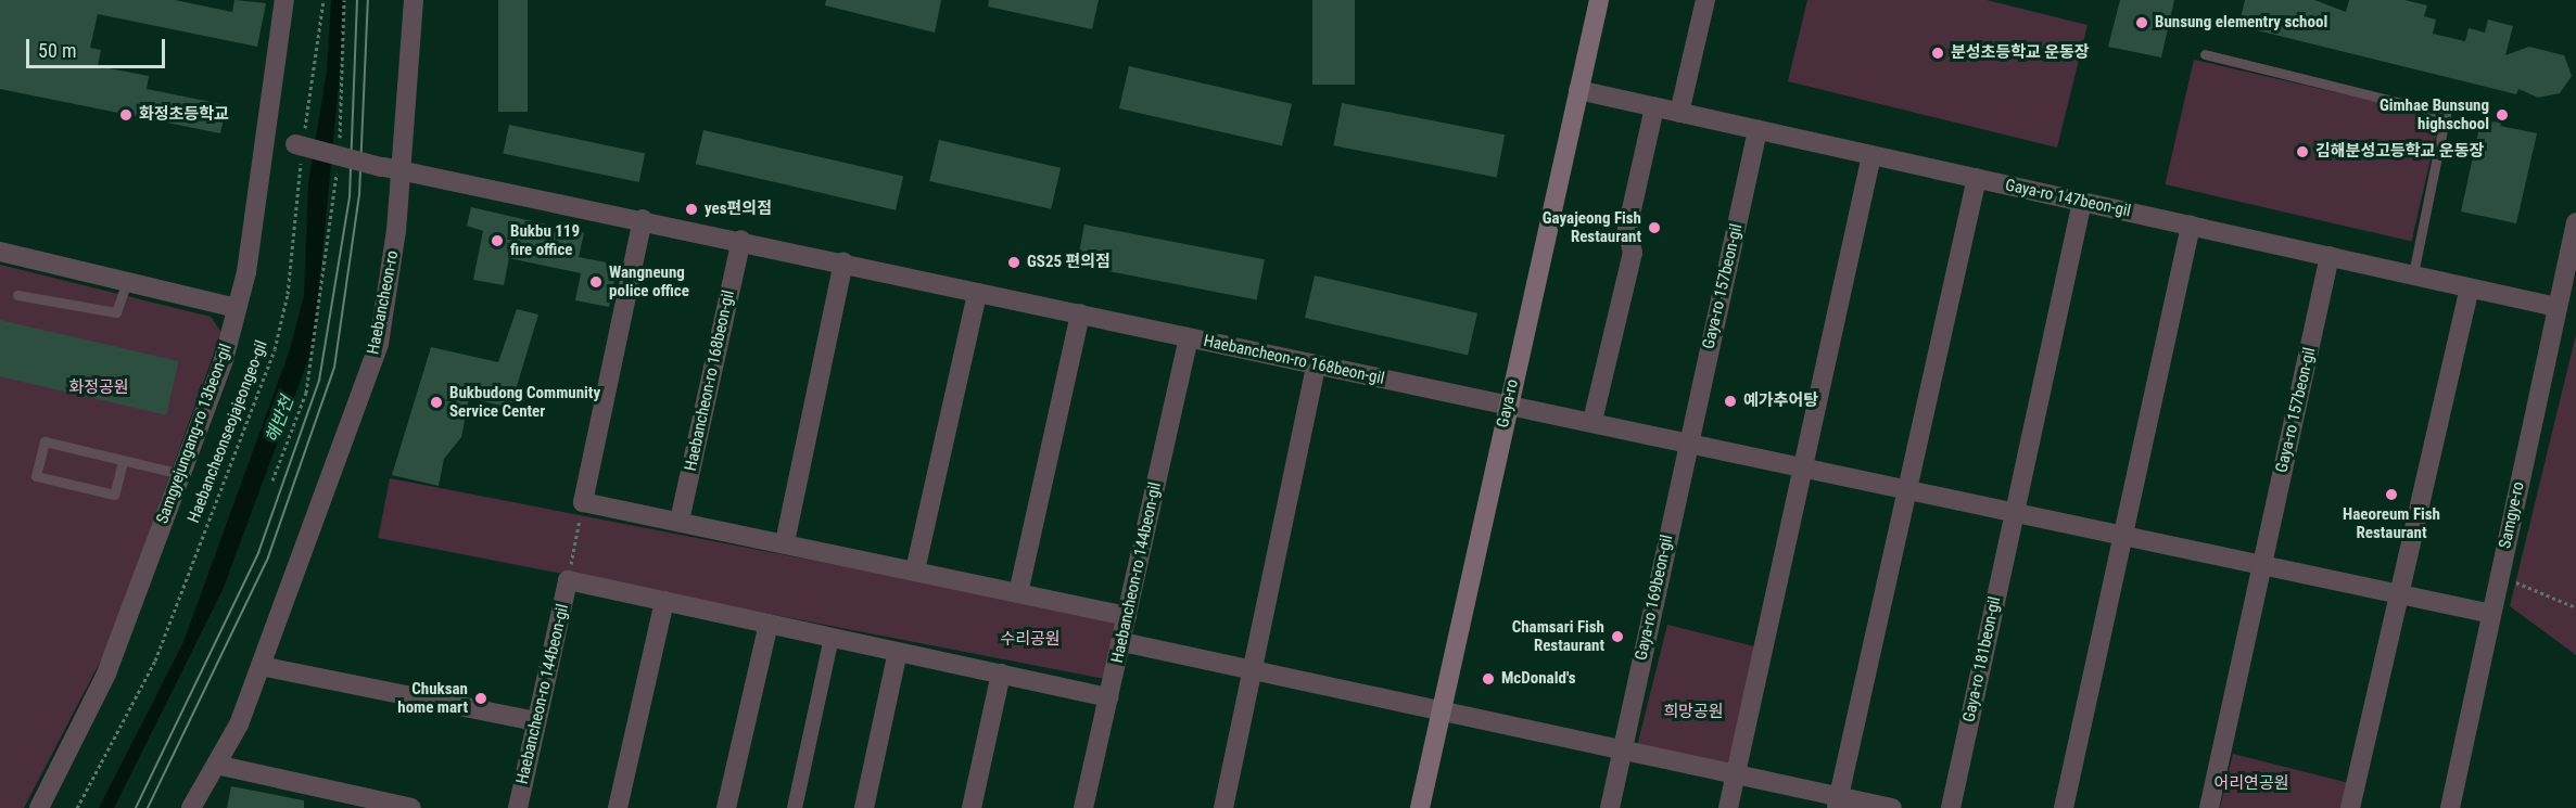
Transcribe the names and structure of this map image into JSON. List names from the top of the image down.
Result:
{
  "streets": {
    "main road": ["Gaya-ro"],
    "street": [
      "Gaya-ro 147beon-gil",
      "Gaya-ro 157beon-gil",
      "Haebancheon-ro",
      "Haebancheon-ro 168beon-gil",
      "Samgyejungang-ro 13beon-gil",
      "Samgye-ro",
      "Haebancheon-ro 144beon-gil",
      "Gaya-ro 169beon-gil",
      "Gaya-ro 181beon-gil"
    ],
    "path": ["Haebancheonseojajeongeo-gil"]
  },
  "crossings": [
    ["Gaya-ro 147beon-gil", "Gaya-ro 157beon-gil"],
    ["Gaya-ro 147beon-gil", "Gaya-ro"],
    ["Gaya-ro 147beon-gil", "Samgye-ro"],
    ["Gaya-ro 157beon-gil", "Gaya-ro 169beon-gil"],
    ["Haebancheon-ro", "Haebancheon-ro 168beon-gil"],
    ["Haebancheon-ro 168beon-gil", "Gaya-ro"],
    ["Haebancheon-ro 168beon-gil", "Haebancheonseojajeongeo-gil"],
    ["Haebancheon-ro 168beon-gil", "Samgyejungang-ro 13beon-gil"],
    ["Haebancheon-ro 168beon-gil", "Haebancheon-ro 144beon-gil"]
  ],
  "water": ["해반천"],
  "parks": [
    "화정공원",
    "수리공원",
    "희망공원",
    "어리연공원"
  ],
  "places": [
    "Bunsung elementry school",
    "분성초등학교 운동장",
    "화정초등학교",
    "Gimhae Bunsung highschool",
    "김해분성고등학교 운동장",
    "yes편의점",
    "Gayajeong Fish Restaurant",
    "Bukbu 119 fire office",
    "GS25 편의점",
    "Wangneung police office",
    "예가추어탕",
    "Bukbudong Community Service Center",
    "Haeoreum Fish Restaurant",
    "Chamsari Fish Restaurant",
    "McDonald's",
    "Chuksan home mart"
  ],
  "scale_bar": "50 m"
}
